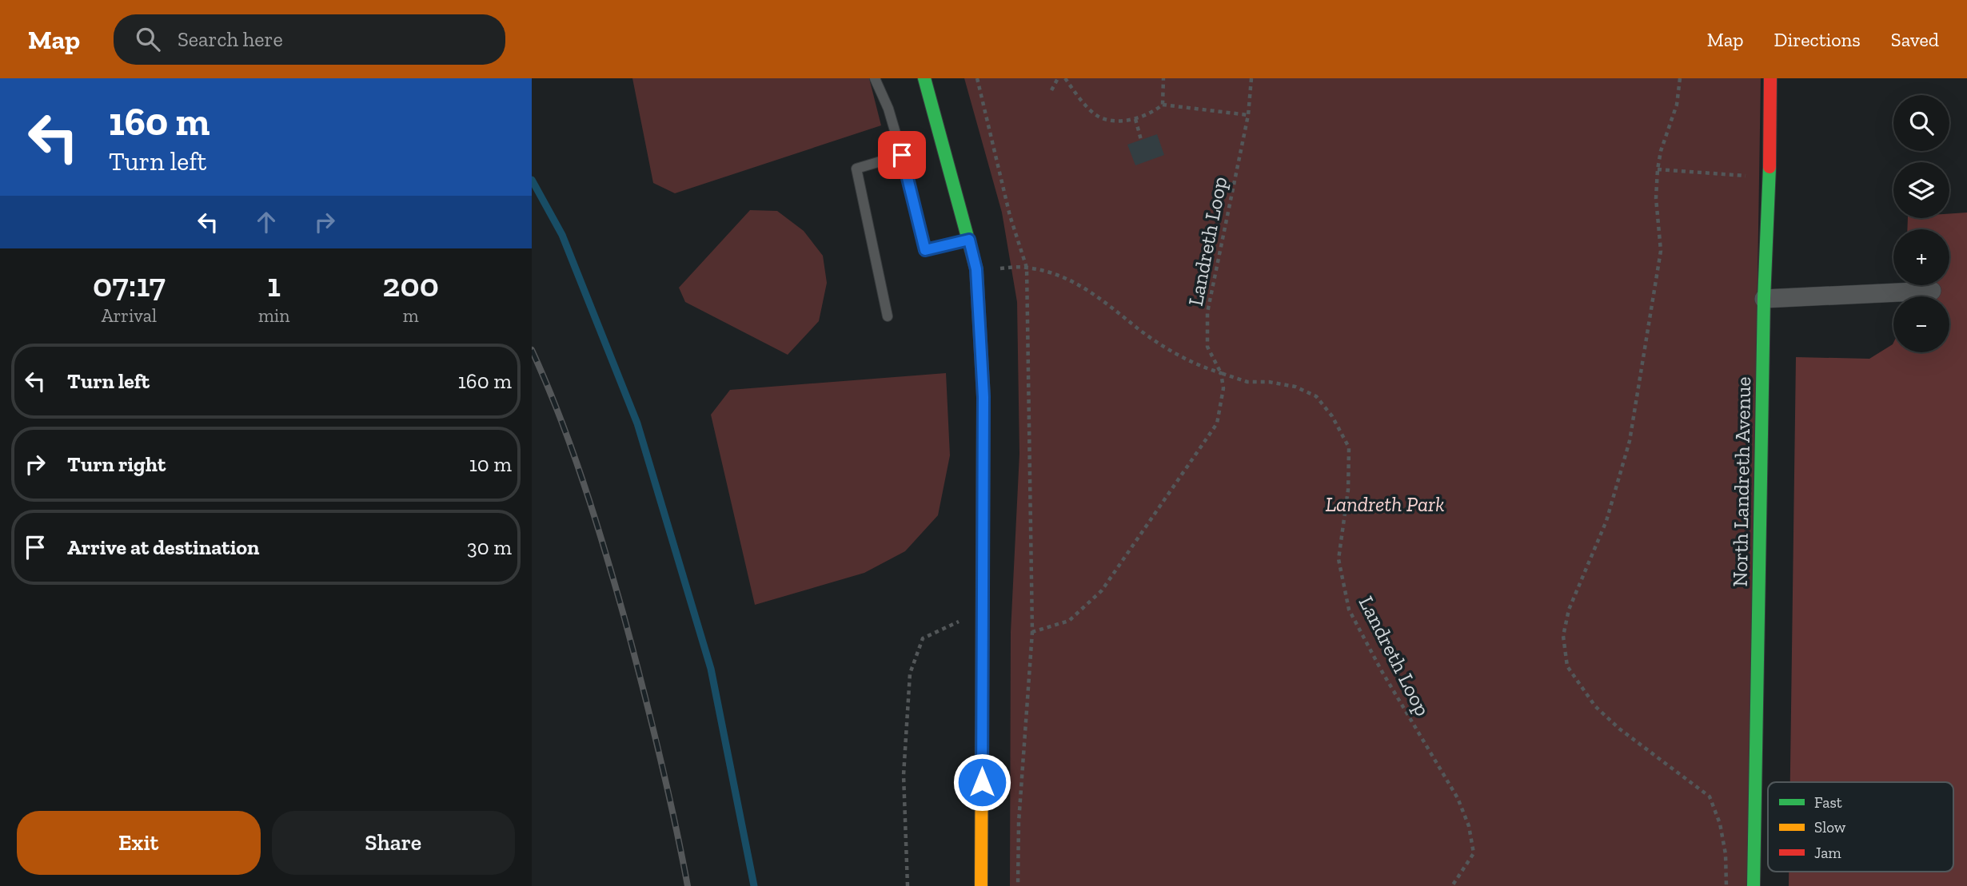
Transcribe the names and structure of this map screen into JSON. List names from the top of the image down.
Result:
{
  "streets": {
    "street": ["North Landreth Avenue"],
    "path": ["Landreth Loop"]
  },
  "parks": ["Landreth Park"],
  "legend": ["Fast", "Slow", "Jam"],
  "page": {
    "header": "Map",
    "search": "Search here",
    "nav": ["Map", "Directions", "Saved"],
    "turn": ["160 m", "Turn left"],
    "map_buttons": ["+", "−"],
    "eta": [
      "07:17",
      "Arrival",
      "1",
      "min",
      "200",
      "m"
    ],
    "list": [
      {
        "name": "Turn left",
        "value": "160 m"
      },
      {
        "name": "Turn right",
        "value": "10 m"
      },
      {
        "name": "Arrive at destination",
        "value": "30 m"
      }
    ],
    "buttons": ["Exit", "Share"]
  }
}
